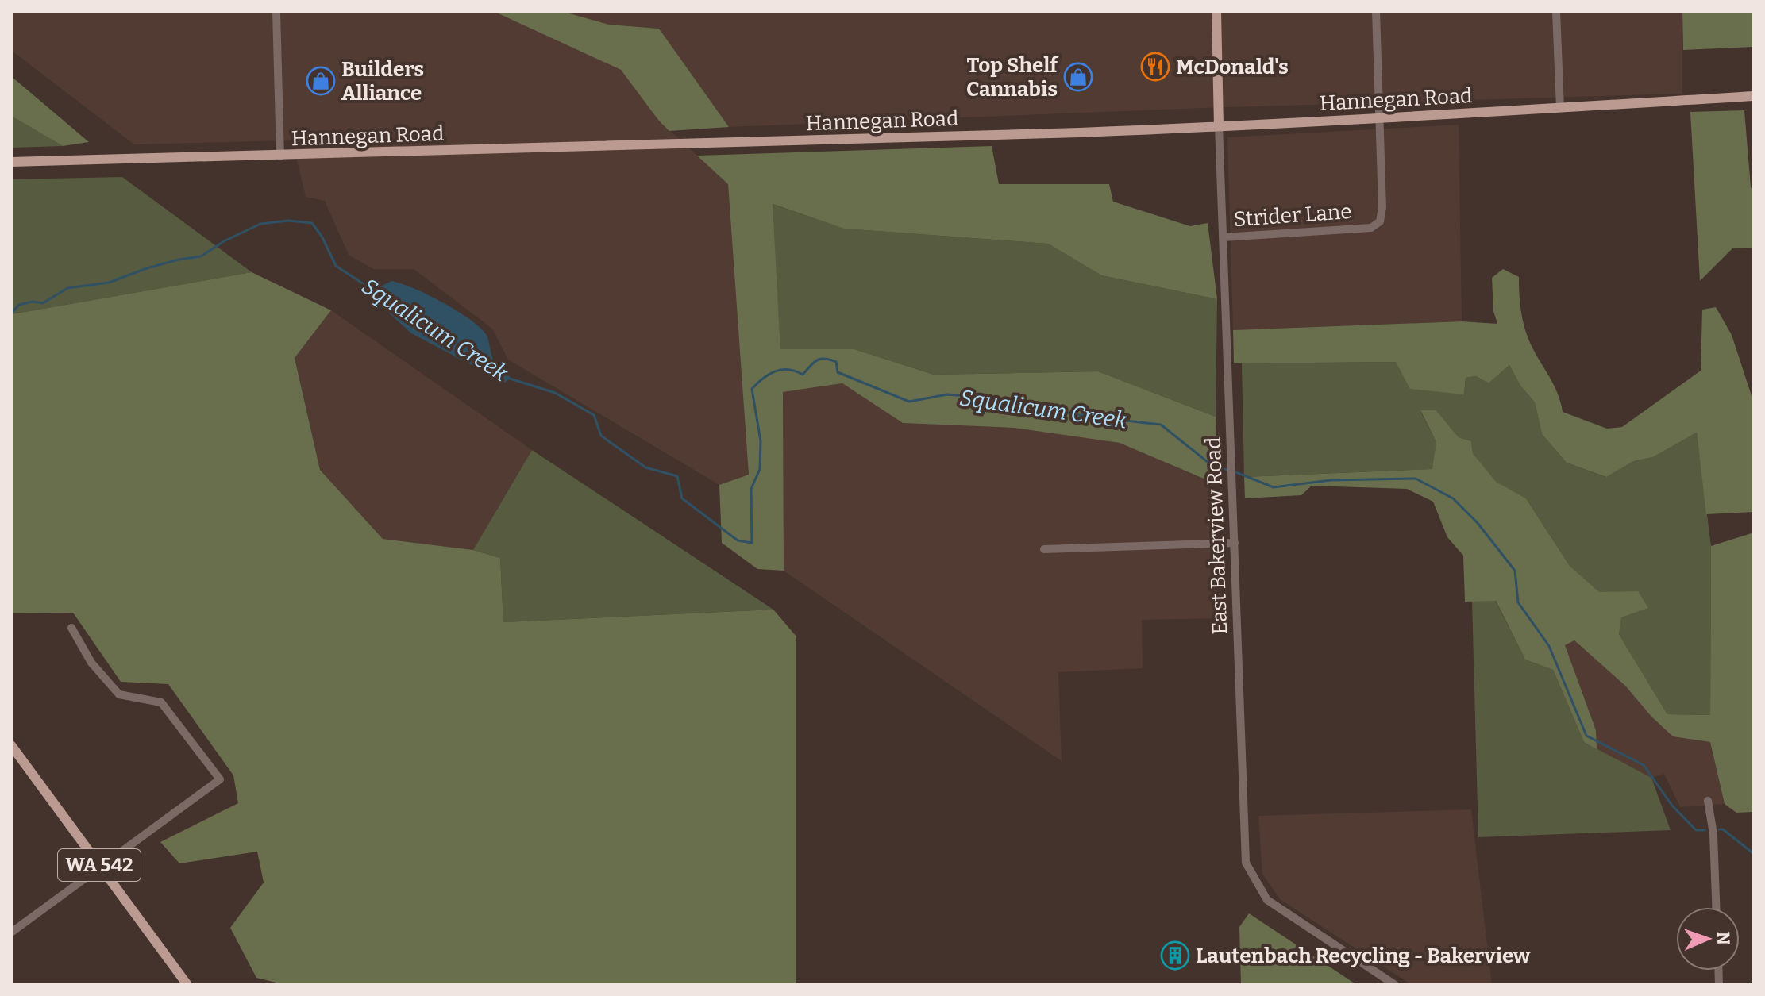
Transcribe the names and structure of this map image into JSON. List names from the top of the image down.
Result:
{
  "streets": {
    "main road": ["Hannegan Road", "East Bakerview Road", "WA 542"],
    "street": ["Strider Lane"]
  },
  "crossings": [
    ["Hannegan Road", "Strider Lane"],
    ["Hannegan Road", "East Bakerview Road"],
    ["Strider Lane", "East Bakerview Road"]
  ],
  "water": ["Squalicum Creek"],
  "places": {
    "restaurant": ["McDonald's"],
    "shop": ["Top Shelf Cannabis", "Builders Alliance"],
    "building": ["Lautenbach Recycling - Bakerview"]
  },
  "north": "right"
}
